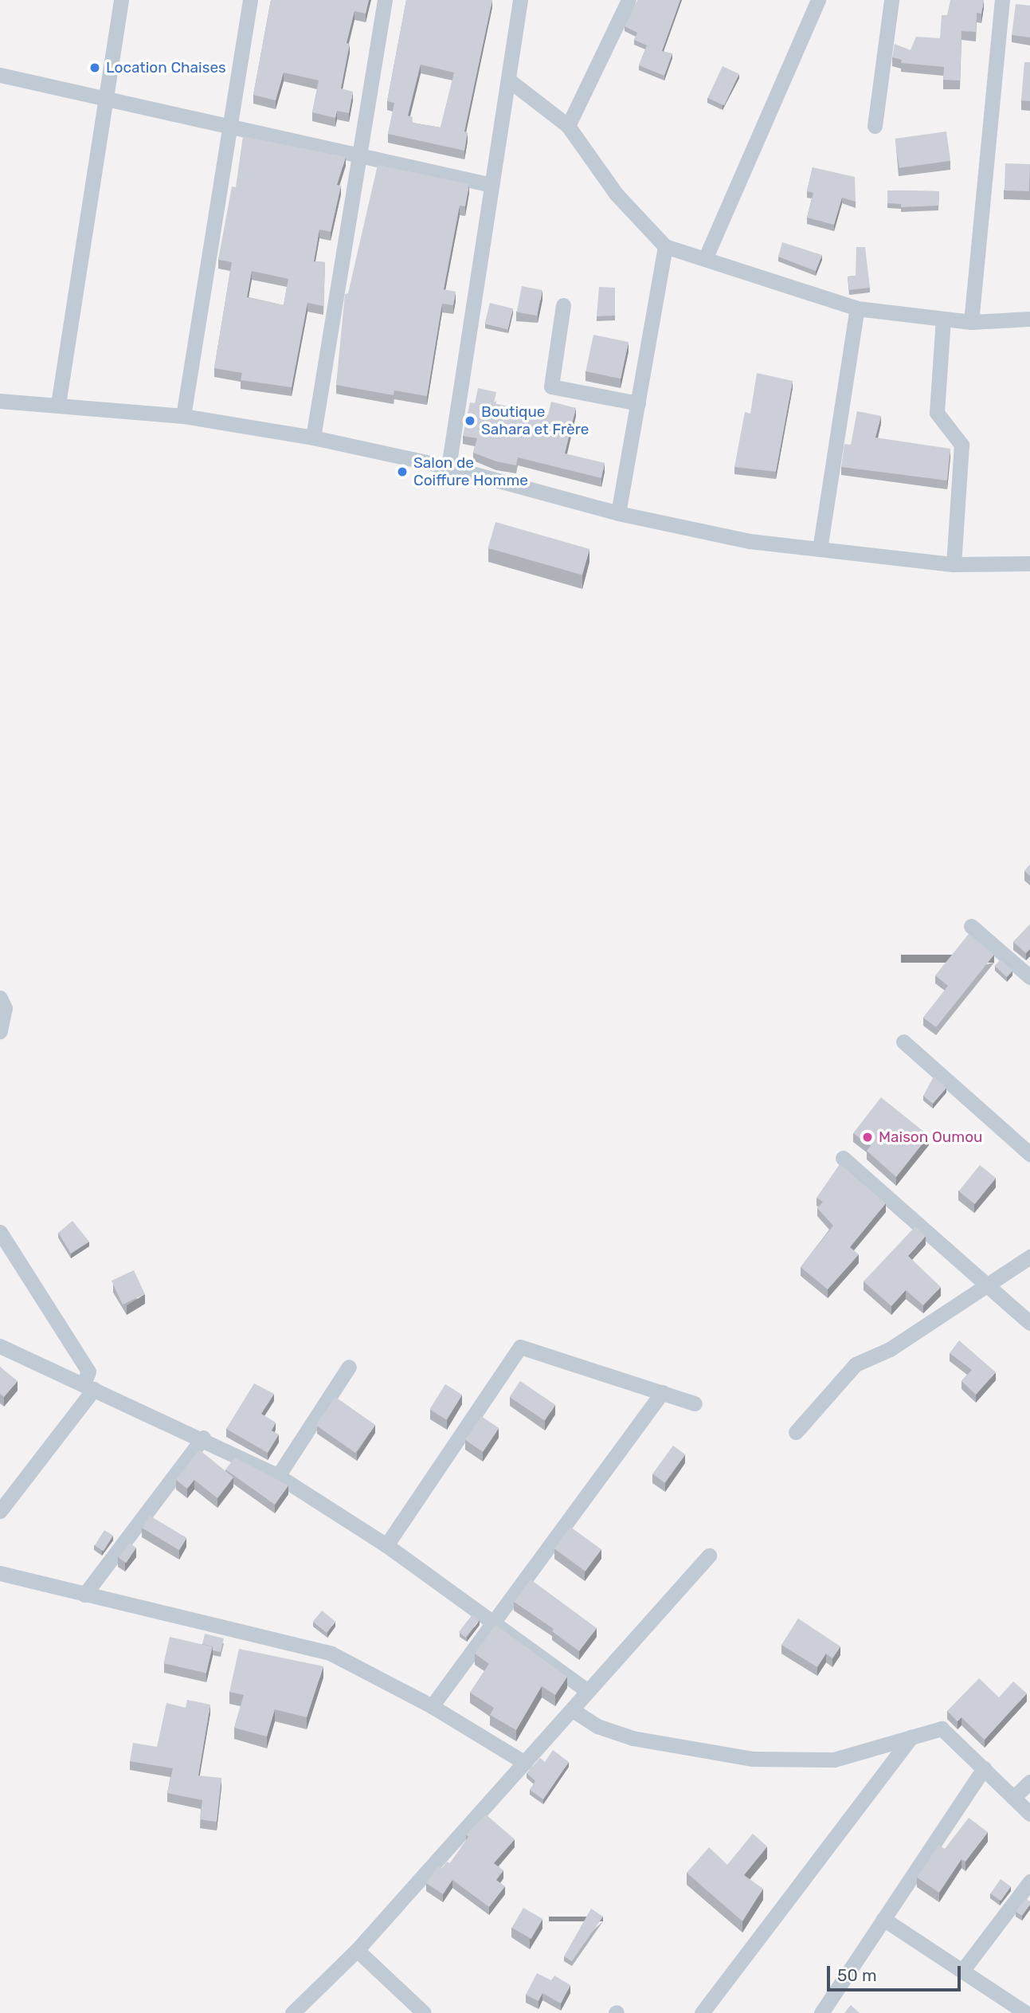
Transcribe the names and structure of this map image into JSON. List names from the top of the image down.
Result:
{
  "places": [
    "Location Chaises",
    "Boutique Sahara et Frère",
    "Salon de Coiffure Homme",
    "Maison Oumou"
  ],
  "scale_bar": "50 m"
}
